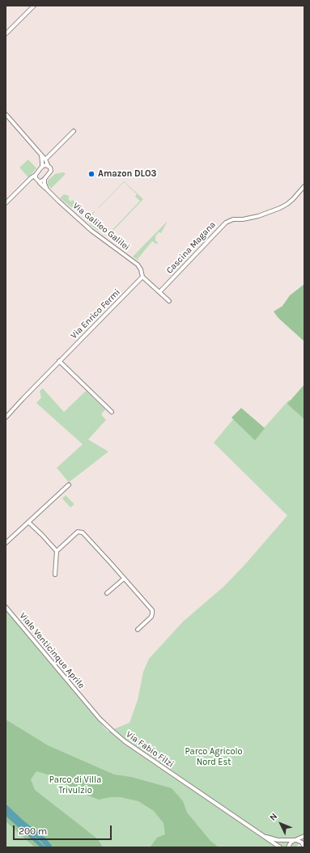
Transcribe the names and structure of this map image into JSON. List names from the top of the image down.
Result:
{
  "streets": {
    "street": [
      "Via Galileo Galilei",
      "Cascina Magana",
      "Via Enrico Fermi",
      "Viale Venticinque Aprile",
      "Via Fabio Filzi"
    ]
  },
  "crossings": [
    ["Via Galileo Galilei", "Via Enrico Fermi"],
    ["Viale Venticinque Aprile", "Via Fabio Filzi"]
  ],
  "parks": ["Parco Agricolo Nord Est", "Parco di Villa Trivulzio"],
  "places": ["Amazon DLO3"],
  "scale_bar": "200 m",
  "north": "top left"
}
